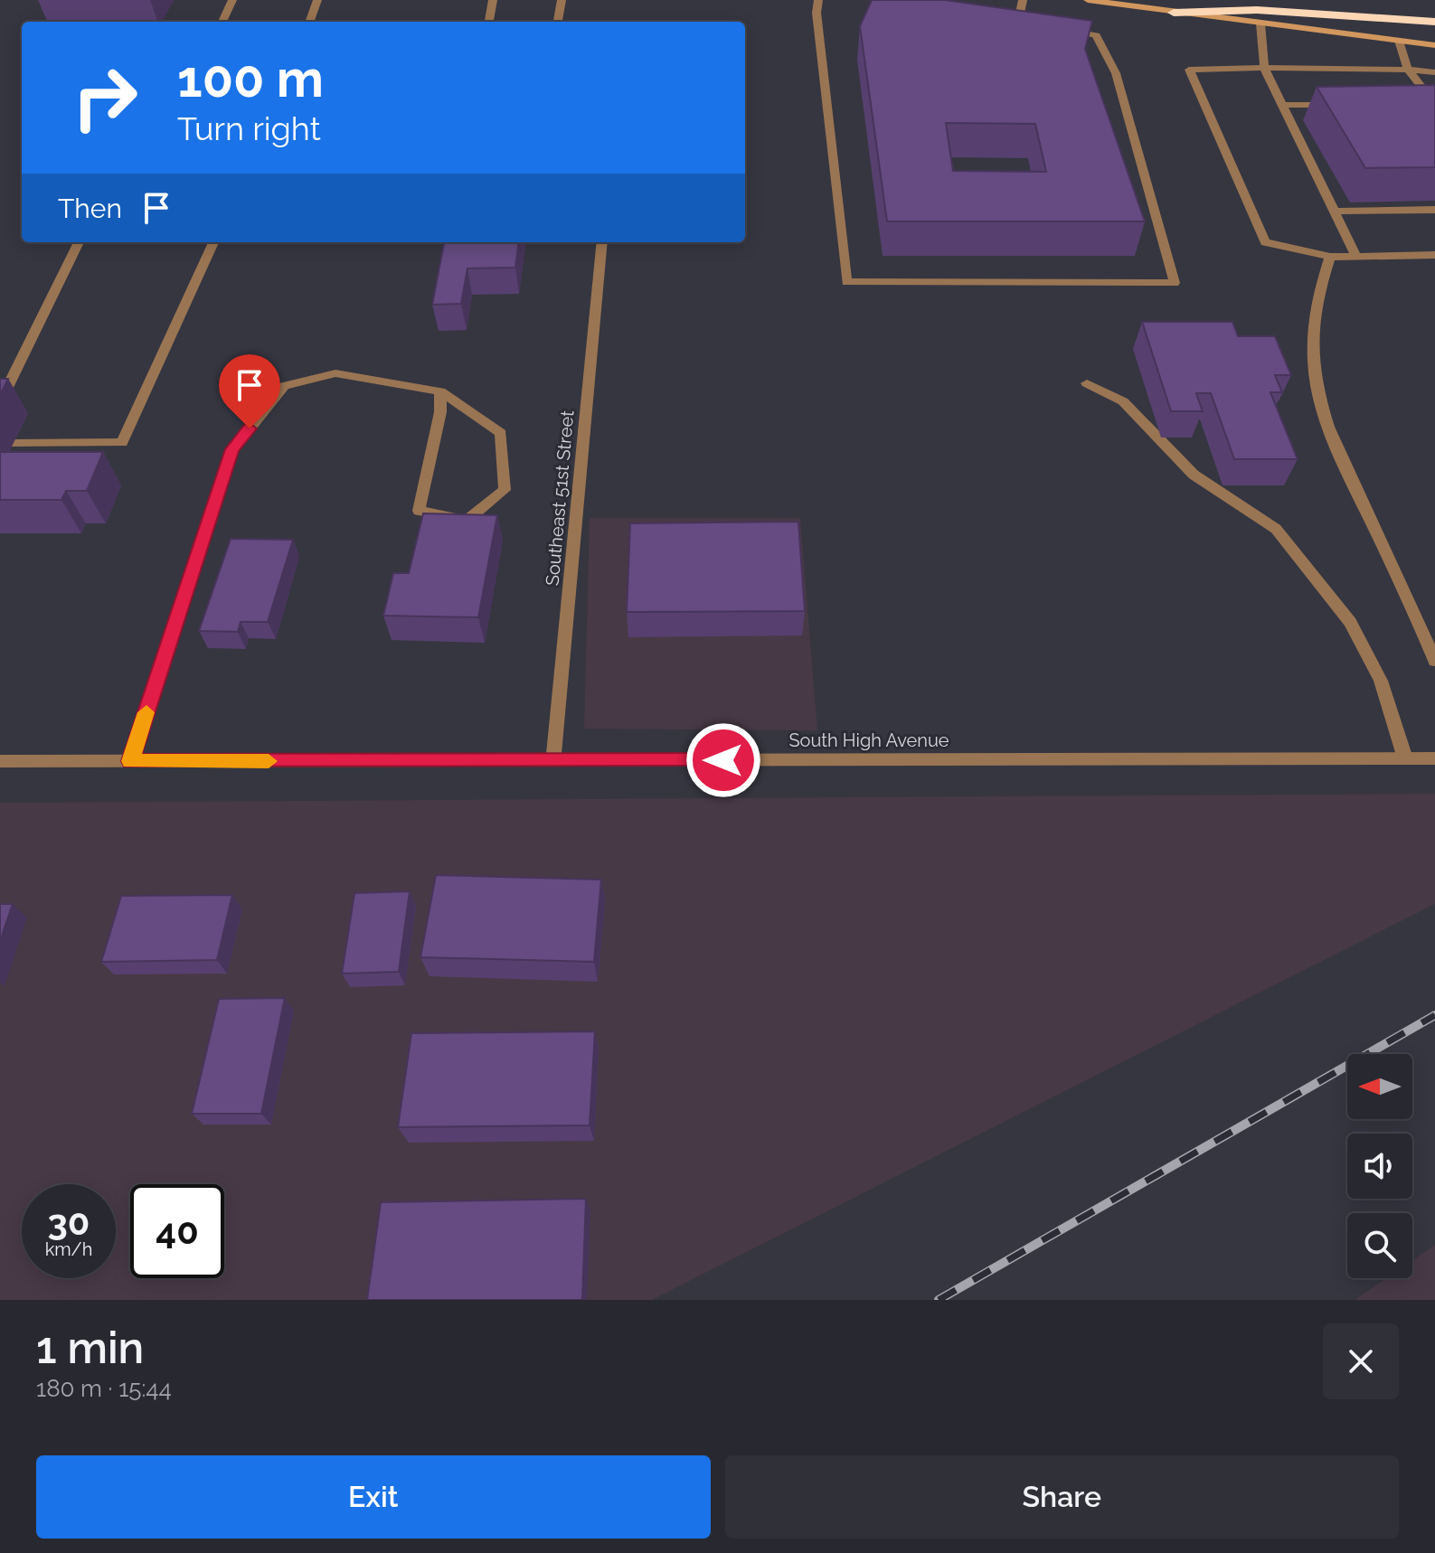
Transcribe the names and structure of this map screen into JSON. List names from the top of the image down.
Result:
{
  "streets": {
    "street": ["Southeast 51st Street", "South High Avenue"]
  },
  "crossings": [
    ["Southeast 51st Street", "South High Avenue"]
  ],
  "north": "left",
  "page": {
    "turn": ["100 m", "Turn right"],
    "then": "Then",
    "speed": "30 km/h",
    "limit": "40",
    "heading": ["1 min", "180 m · 15:44"],
    "buttons": ["Exit", "Share"]
  }
}
